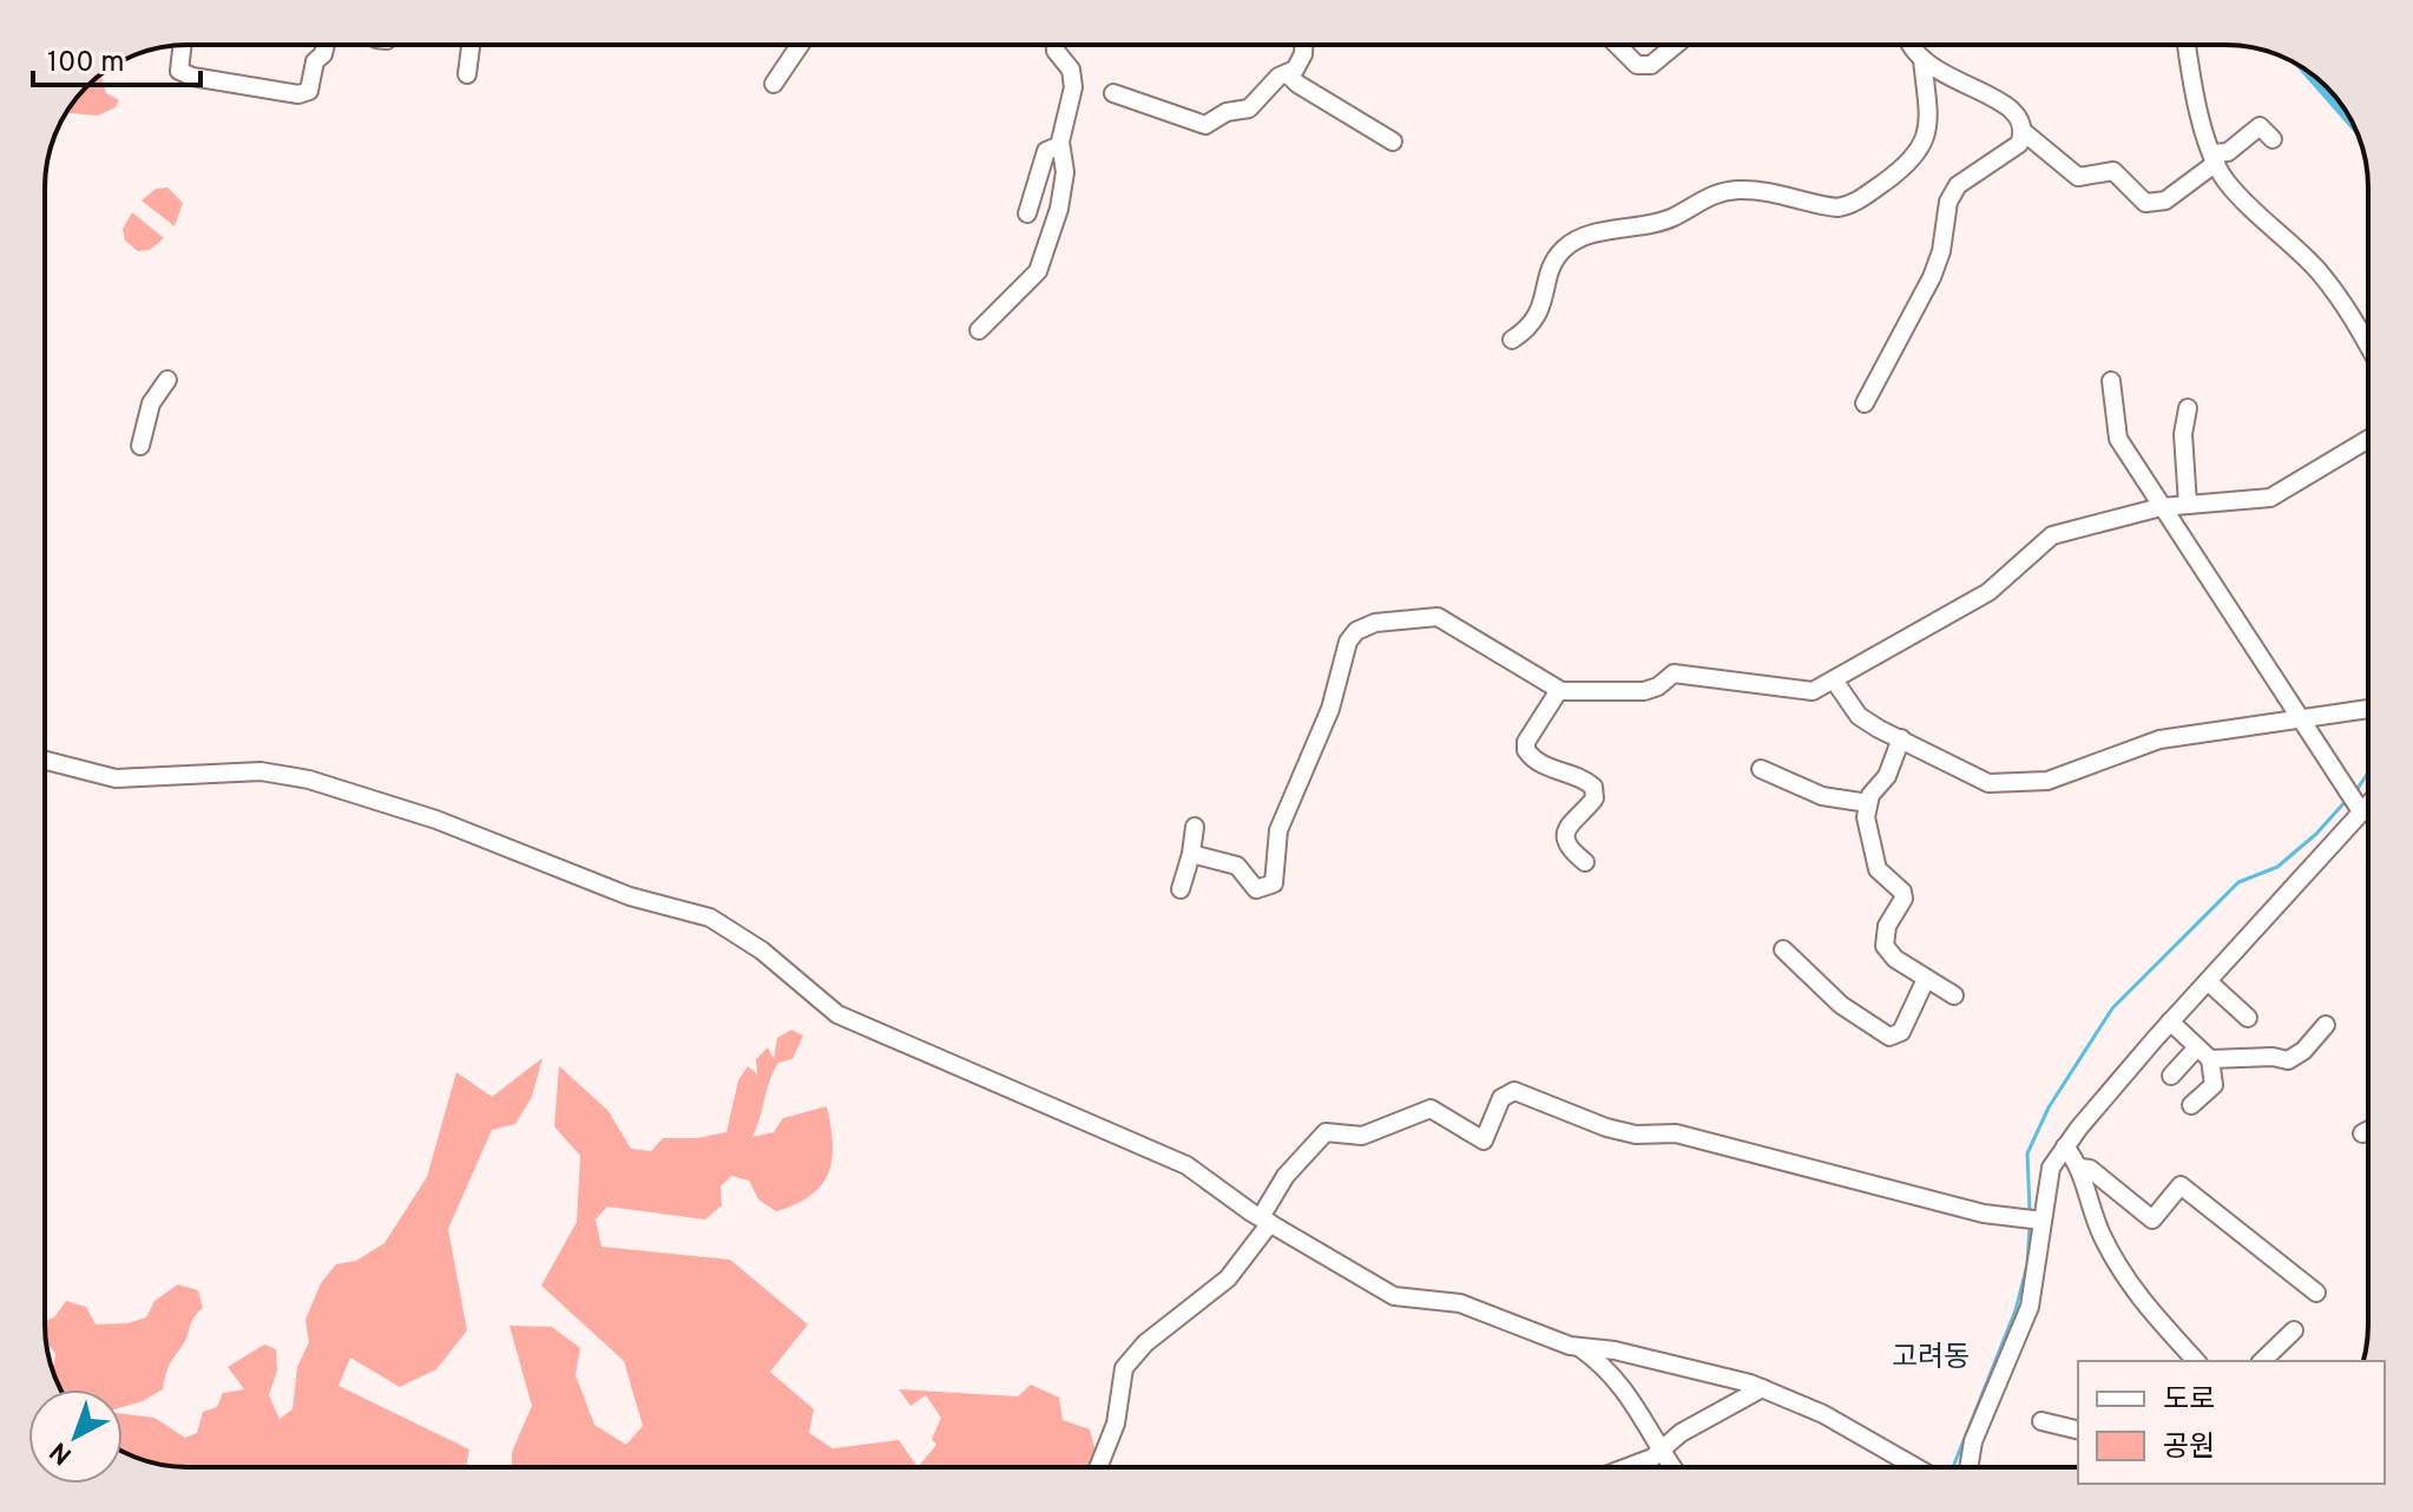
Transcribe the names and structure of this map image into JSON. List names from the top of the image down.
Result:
{
  "districts": ["고려동"],
  "legend": ["도로", "공원"],
  "scale_bar": "100 m",
  "north": "bottom left"
}
